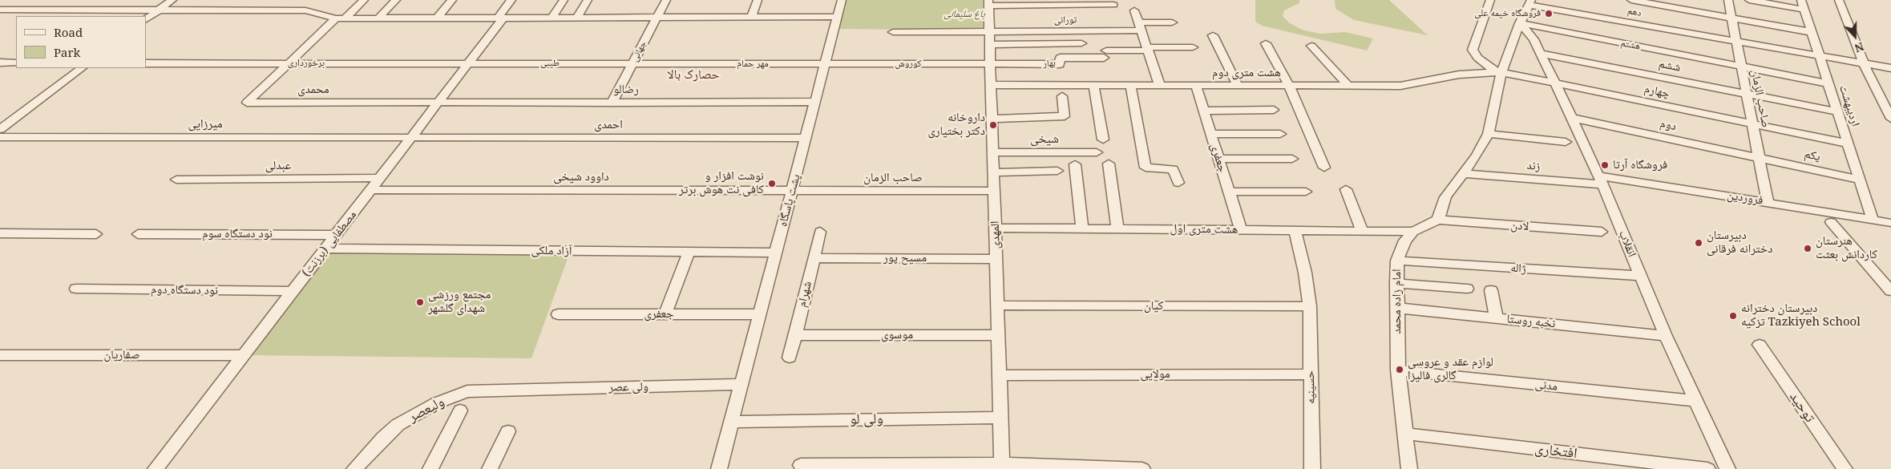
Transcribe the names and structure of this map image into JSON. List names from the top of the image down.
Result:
{
  "streets": {
    "street": [
      "دهم",
      "تورانی",
      "هشتم",
      "جهانی",
      "برخورداری",
      "طیبی",
      "بهار",
      "مهر حمام",
      "کوروش",
      "ششم",
      "هشت متری دوم",
      "محمدی",
      "رضالو",
      "چهارم",
      "صاحب الزمان",
      "اردیبهشت",
      "میرزایی",
      "احمدی",
      "دوم",
      "شیخی",
      "یکم",
      "جعفری",
      "عبدلی",
      "زند",
      "داوود شیخی",
      "فروردین",
      "پشت پاسگاه",
      "لادن",
      "هشت متری اول",
      "نود دستگاه سوم",
      "المهدی",
      "مصطفایی (برزنت)",
      "انقلاب",
      "آزاد ملکی",
      "مسیح پور",
      "ژاله",
      "نود دستگاه دوم",
      "شهرام",
      "امام زاده محمد",
      "کیان",
      "نخبه روستا",
      "موسوی",
      "صفاریان",
      "مولایی",
      "مدنی",
      "ولی عصر",
      "حسینیه",
      "توحید",
      "ولیعصر",
      "ولی لو",
      "افتخاری"
    ]
  },
  "crossings": [
    ["دهم", "صاحب الزمان"],
    ["دهم", "اردیبهشت"],
    ["تورانی", "المهدی"],
    ["هشتم", "صاحب الزمان"],
    ["هشتم", "اردیبهشت"],
    ["هشتم", "انقلاب"],
    ["جهانی", "طیبی"],
    ["جهانی", "مهر حمام"],
    ["جهانی", "رضالو"],
    ["برخورداری", "طیبی"],
    ["برخورداری", "محمدی"],
    ["برخورداری", "مصطفایی (برزنت)"],
    ["طیبی", "مهر حمام"],
    ["طیبی", "مصطفایی (برزنت)"],
    ["بهار", "کوروش"],
    ["بهار", "المهدی"],
    ["مهر حمام", "کوروش"],
    ["مهر حمام", "پشت پاسگاه"],
    ["کوروش", "پشت پاسگاه"],
    ["کوروش", "المهدی"],
    ["ششم", "صاحب الزمان"],
    ["ششم", "اردیبهشت"],
    ["ششم", "انقلاب"],
    ["هشت متری دوم", "چهارم"],
    ["هشت متری دوم", "جعفری"],
    ["هشت متری دوم", "المهدی"],
    ["محمدی", "رضالو"],
    ["محمدی", "مصطفایی (برزنت)"],
    ["رضالو", "پشت پاسگاه"],
    ["رضالو", "مصطفایی (برزنت)"],
    ["چهارم", "صاحب الزمان"],
    ["چهارم", "اردیبهشت"],
    ["چهارم", "انقلاب"],
    ["صاحب الزمان", "دوم"],
    ["صاحب الزمان", "یکم"],
    ["صاحب الزمان", "داوود شیخی"],
    ["صاحب الزمان", "فروردین"],
    ["صاحب الزمان", "پشت پاسگاه"],
    ["صاحب الزمان", "المهدی"],
    ["اردیبهشت", "یکم"],
    ["اردیبهشت", "فروردین"],
    ["میرزایی", "احمدی"],
    ["میرزایی", "مصطفایی (برزنت)"],
    ["احمدی", "پشت پاسگاه"],
    ["احمدی", "مصطفایی (برزنت)"],
    ["دوم", "یکم"],
    ["دوم", "انقلاب"],
    ["شیخی", "المهدی"],
    ["جعفری", "پشت پاسگاه"],
    ["جعفری", "هشت متری اول"],
    ["عبدلی", "مصطفایی (برزنت)"],
    ["زند", "فروردین"],
    ["زند", "انقلاب"],
    ["داوود شیخی", "پشت پاسگاه"],
    ["داوود شیخی", "مصطفایی (برزنت)"],
    ["فروردین", "انقلاب"],
    ["پشت پاسگاه", "آزاد ملکی"],
    ["پشت پاسگاه", "ولی عصر"],
    ["پشت پاسگاه", "ولی لو"],
    ["هشت متری اول", "المهدی"],
    ["هشت متری اول", "امام زاده محمد"],
    ["هشت متری اول", "حسینیه"],
    ["نود دستگاه سوم", "مصطفایی (برزنت)"],
    ["المهدی", "مسیح پور"],
    ["المهدی", "کیان"],
    ["المهدی", "موسوی"],
    ["المهدی", "مولایی"],
    ["المهدی", "ولی لو"],
    ["مصطفایی (برزنت)", "آزاد ملکی"],
    ["مصطفایی (برزنت)", "نود دستگاه دوم"],
    ["مصطفایی (برزنت)", "صفاریان"],
    ["انقلاب", "ژاله"],
    ["انقلاب", "نخبه روستا"],
    ["انقلاب", "مدنی"],
    ["مسیح پور", "شهرام"],
    ["ژاله", "امام زاده محمد"],
    ["شهرام", "موسوی"],
    ["امام زاده محمد", "نخبه روستا"],
    ["امام زاده محمد", "مدنی"],
    ["امام زاده محمد", "افتخاری"],
    ["کیان", "حسینیه"],
    ["مولایی", "حسینیه"],
    ["ولی عصر", "ولیعصر"]
  ],
  "districts": ["حصارک بالا"],
  "parks": ["باغ سلیمانی"],
  "places": [
    "فروشگاه خیمه علی",
    "داروخانه دکتر بختیاری",
    "فروشگاه آرتا",
    "نوشت افزار و کافی نت هوش برتر",
    "دبیرستان دخترانه فرقانی",
    "هنرستان کاردانش بعثت",
    "مجتمع ورزشی شهدای گلشهر",
    "دبیرستان دخترانه تزكيه Tazkiyeh School",
    "لوازم عقد و عروسی گالری فالیزا"
  ],
  "legend": ["Road", "Park"],
  "north": "bottom"
}
